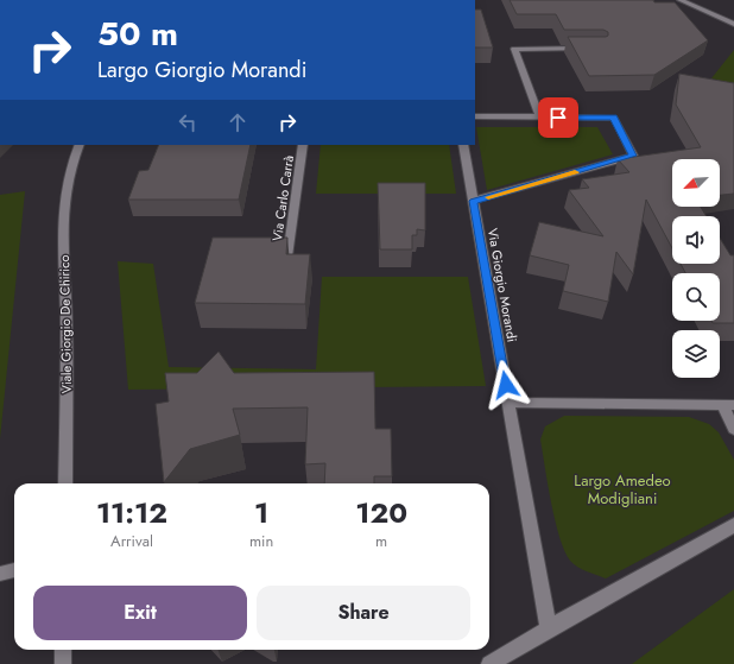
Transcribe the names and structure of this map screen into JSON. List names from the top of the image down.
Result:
{
  "streets": {
    "street": ["Via Carlo Carrà", "Via Giorgio Morandi", "Viale Giorgio De Chirico"]
  },
  "parks": ["Largo Amedeo Modigliani"],
  "north": "bottom left",
  "page": {
    "turn": ["50 m", "Largo Giorgio Morandi"],
    "eta": [
      "11:12",
      "Arrival",
      "1",
      "min",
      "120",
      "m"
    ],
    "buttons": ["Exit", "Share"]
  }
}
